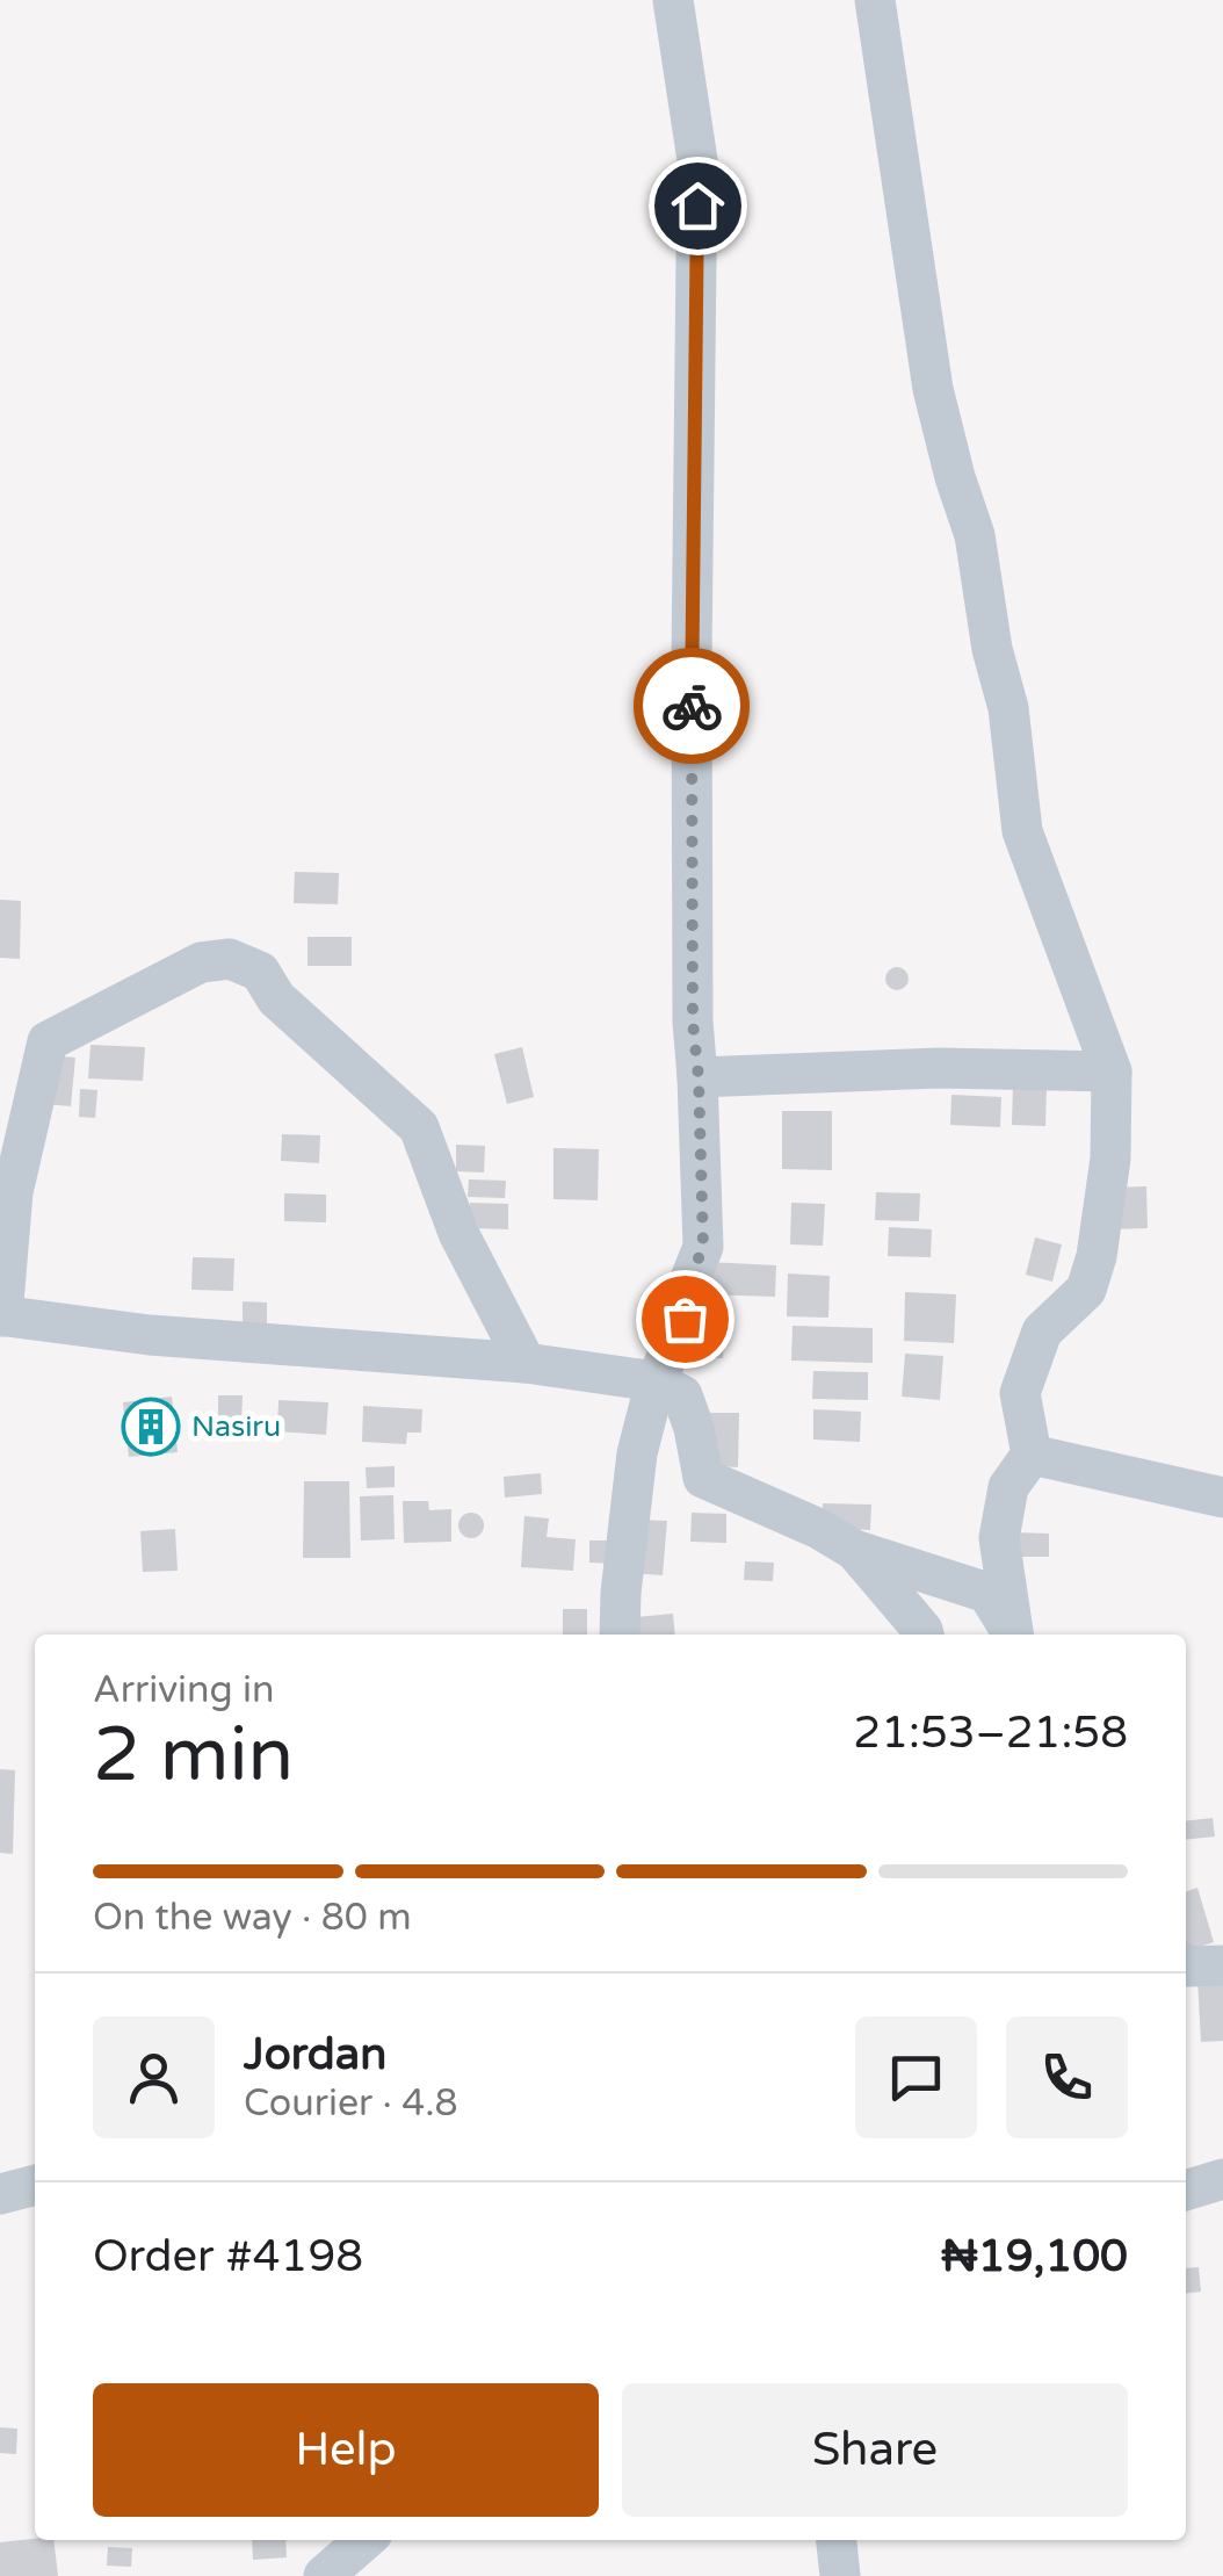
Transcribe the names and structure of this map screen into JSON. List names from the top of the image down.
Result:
{
  "places": {
    "building": ["Nasiru"]
  },
  "page": {
    "heading": ["2 min", "Arriving in", "21:53–21:58"],
    "panel": [
      "Jordan",
      "Courier · 4.8",
      "Order #4198",
      "₦19,100"
    ],
    "bar": "On the way · 80 m",
    "buttons": ["Help", "Share"]
  }
}
